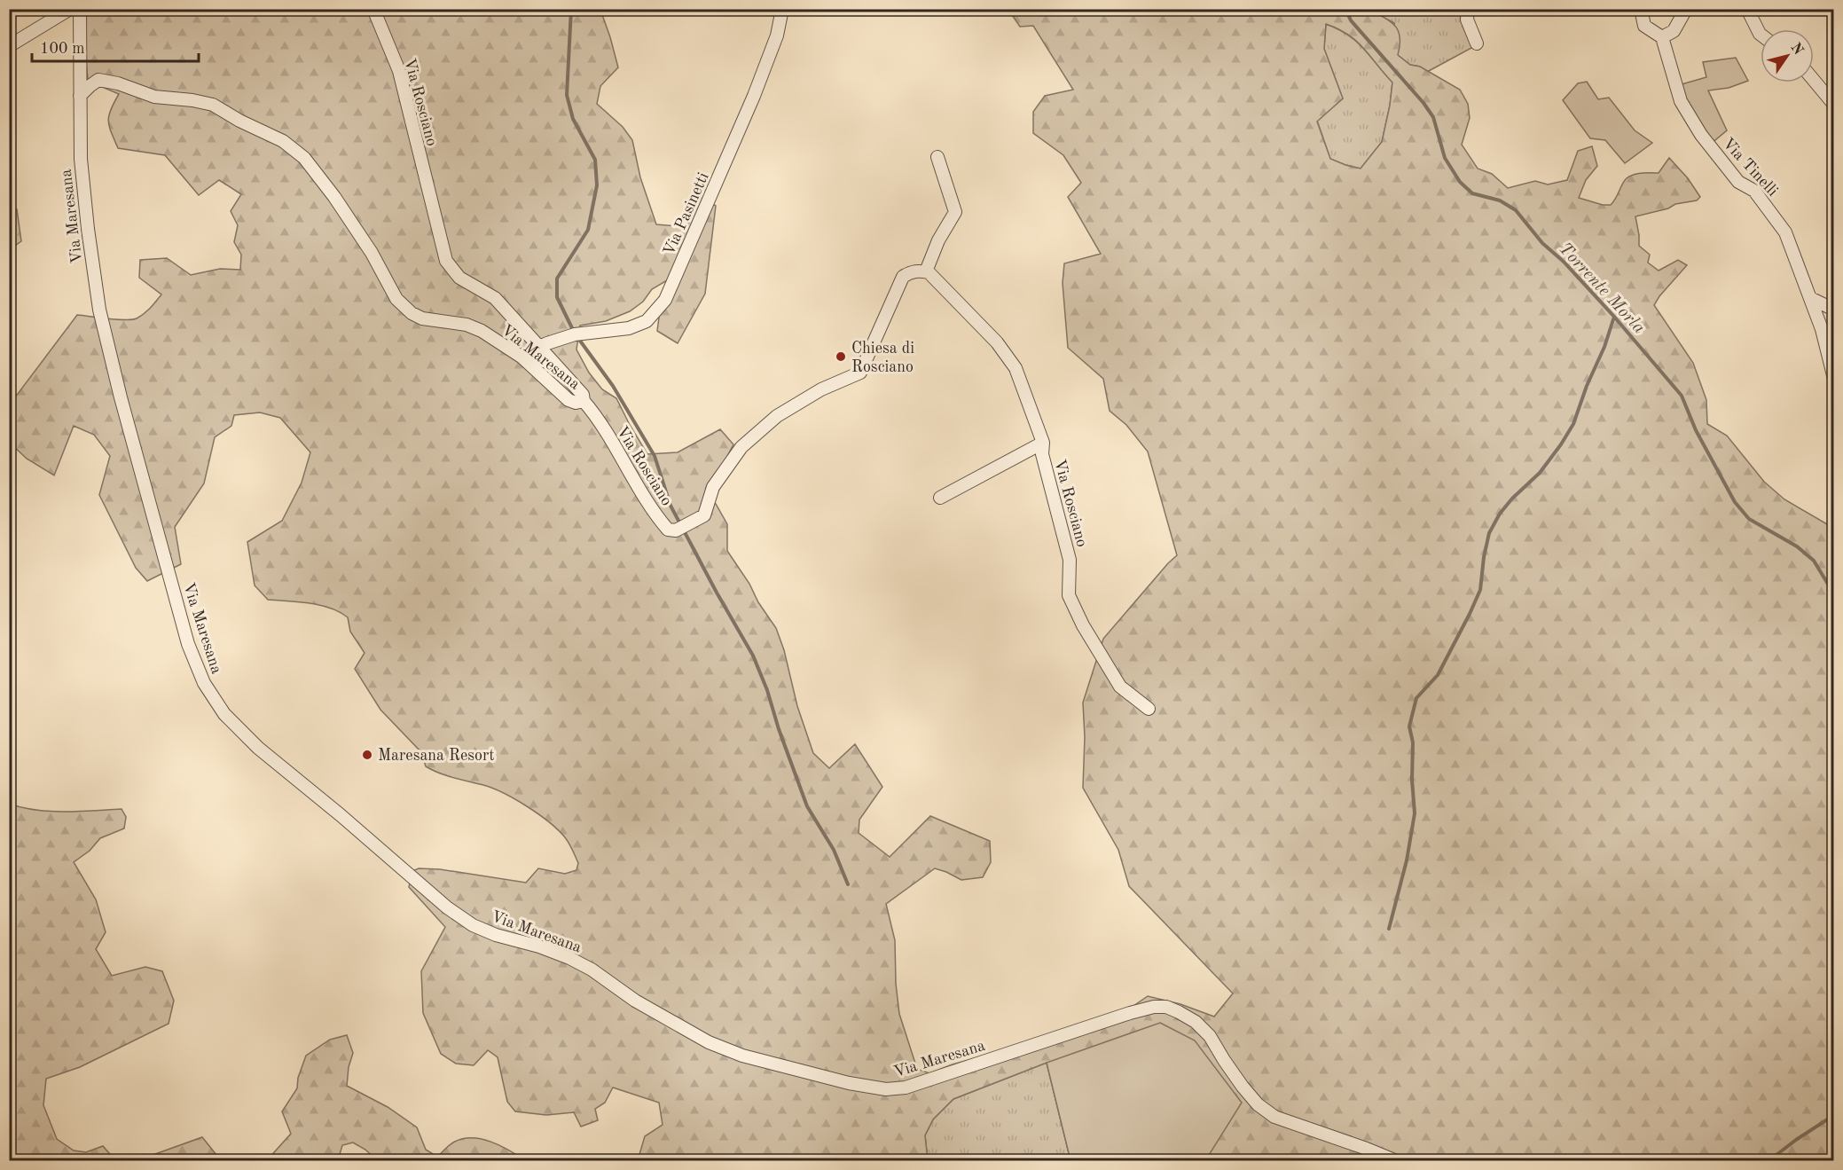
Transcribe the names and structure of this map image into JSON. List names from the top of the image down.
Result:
{
  "streets": {
    "street": [
      "Via Rosciano",
      "Via Tinelli",
      "Via Pasinetti",
      "Via Maresana"
    ]
  },
  "crossings": [
    ["Via Rosciano", "Via Pasinetti"],
    ["Via Rosciano", "Via Maresana"]
  ],
  "water": ["Torrente Morla"],
  "places": ["Chiesa di Rosciano", "Maresana Resort"],
  "scale_bar": "100 m",
  "north": "top right"
}
